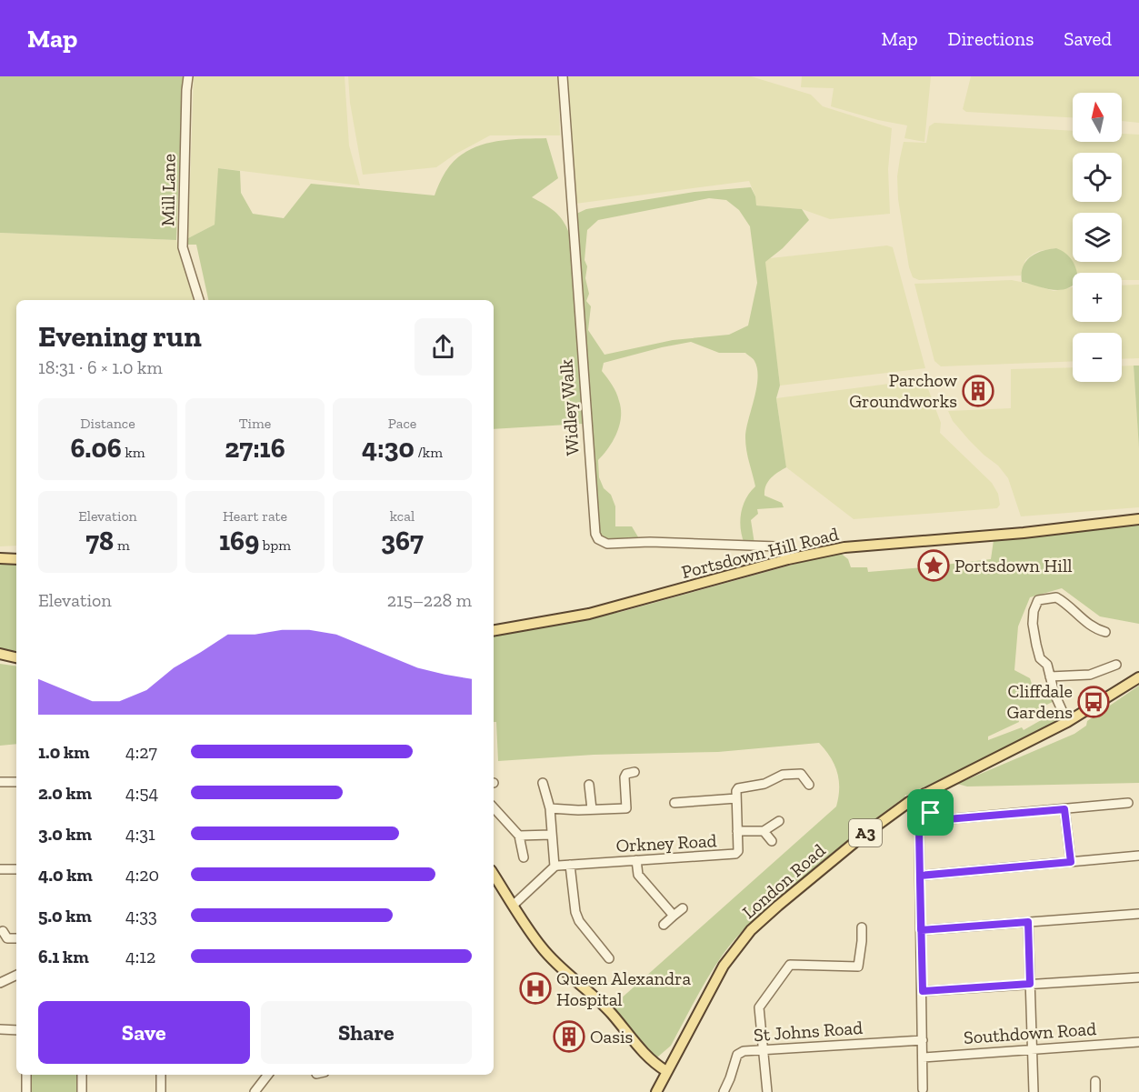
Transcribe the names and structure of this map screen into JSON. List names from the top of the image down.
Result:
{
  "streets": {
    "main road": ["Portsdown Hill Road", "A3", "London Road"],
    "street": [
      "Mill Lane",
      "Widley Walk",
      "Orkney Road",
      "St Johns Road",
      "Southdown Road"
    ]
  },
  "crossings": [
    ["Widley Walk", "Portsdown Hill Road"]
  ],
  "places": {
    "building": ["Parchow Groundworks", "Oasis"],
    "place": ["Portsdown Hill"],
    "bus stop": ["Cliffdale Gardens"],
    "hospital": ["Queen Alexandra Hospital"]
  },
  "north": "top",
  "page": {
    "header": "Map",
    "nav": ["Map", "Directions", "Saved"],
    "map_buttons": ["+", "−"],
    "heading": ["Evening run", "18:31 · 6 × 1.0 km"],
    "stats": [
      ["Distance", "6.06 km"],
      ["Time", "27:16"],
      ["Pace", "4:30 /km"],
      ["Elevation", "78 m"],
      ["Heart rate", "169 bpm"],
      ["kcal", "367"]
    ],
    "chart": ["Elevation", "215–228 m"],
    "list": [
      {
        "name": "1.0 km",
        "note": "4:27"
      },
      {
        "name": "2.0 km",
        "note": "4:54"
      },
      {
        "name": "3.0 km",
        "note": "4:31"
      },
      {
        "name": "4.0 km",
        "note": "4:20"
      },
      {
        "name": "5.0 km",
        "note": "4:33"
      },
      {
        "name": "6.1 km",
        "note": "4:12"
      }
    ],
    "buttons": ["Save", "Share"]
  }
}
